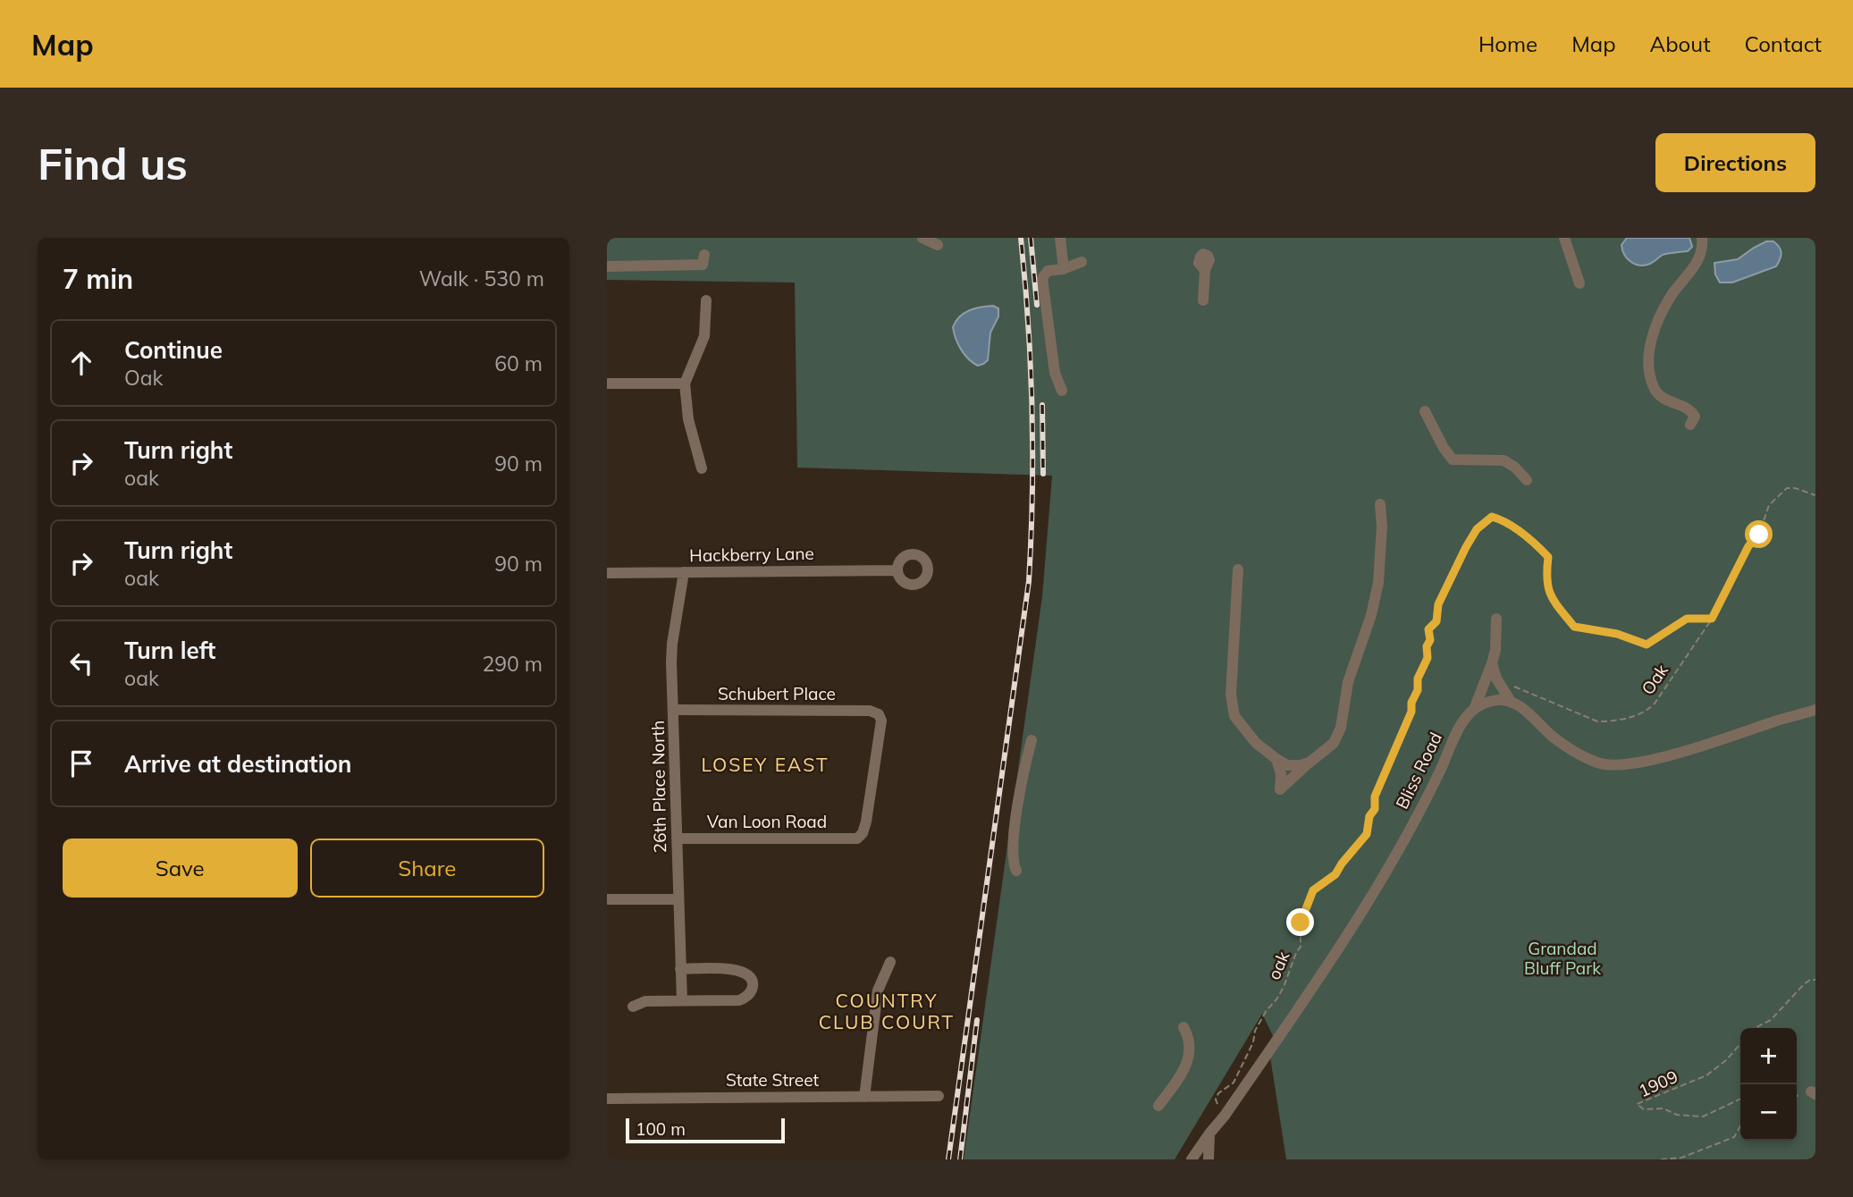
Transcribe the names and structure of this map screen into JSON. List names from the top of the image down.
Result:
{
  "streets": {
    "street": [
      "Hackberry Lane",
      "Schubert Place",
      "Bliss Road",
      "26th Place North",
      "Van Loon Road",
      "State Street"
    ],
    "path": ["Oak", "oak", "1909"]
  },
  "crossings": [
    ["Hackberry Lane", "26th Place North"],
    ["Oak", "oak"],
    ["Schubert Place", "26th Place North"],
    ["Schubert Place", "Van Loon Road"],
    ["Bliss Road", "oak"],
    ["26th Place North", "Van Loon Road"]
  ],
  "districts": ["LOSEY EAST", "COUNTRY CLUB COURT"],
  "parks": ["Grandad Bluff Park"],
  "scale_bar": "100 m",
  "page": {
    "header": "Map",
    "nav": [
      "Home",
      "Map",
      "About",
      "Contact"
    ],
    "buttons": [
      "Directions",
      ["Save", "Share"]
    ],
    "title": "Find us",
    "heading": ["7 min", "Walk · 530 m"],
    "list": [
      ["Continue", "Oak", "60 m"],
      ["Turn right", "oak", "90 m"],
      ["Turn right", "oak", "90 m"],
      ["Turn left", "oak", "290 m"],
      "Arrive at destination"
    ],
    "map_buttons": ["+", "−"],
    "scale": "100 m"
  }
}
